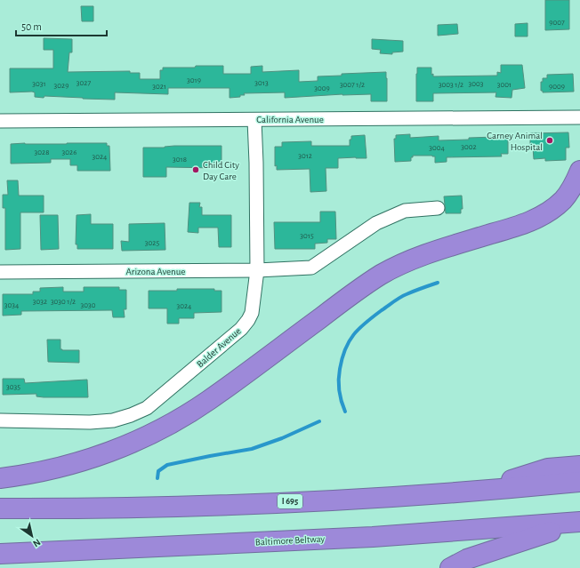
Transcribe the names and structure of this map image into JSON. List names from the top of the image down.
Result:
{
  "streets": {
    "highway": ["I 695", "Baltimore Beltway"],
    "street": ["California Avenue", "Arizona Avenue", "Balder Avenue"]
  },
  "crossings": [
    ["California Avenue", "Balder Avenue"],
    ["Arizona Avenue", "Balder Avenue"]
  ],
  "places": ["Carney Animal Hospital", "Child City Day Care"],
  "house_numbers": [
    "9007",
    "3019",
    "3027",
    "3013",
    "3031",
    "3003",
    "3007 1/2",
    "3003 1/2",
    "3001",
    "3029",
    "3021",
    "9009",
    "3009",
    "3002",
    "3004",
    "3028",
    "3026",
    "3012",
    "3024",
    "3018",
    "3015",
    "3025",
    "3032",
    "3030 1/2",
    "3034",
    "3030",
    "3024",
    "3035"
  ],
  "scale_bar": "50 m",
  "north": "bottom right"
}
